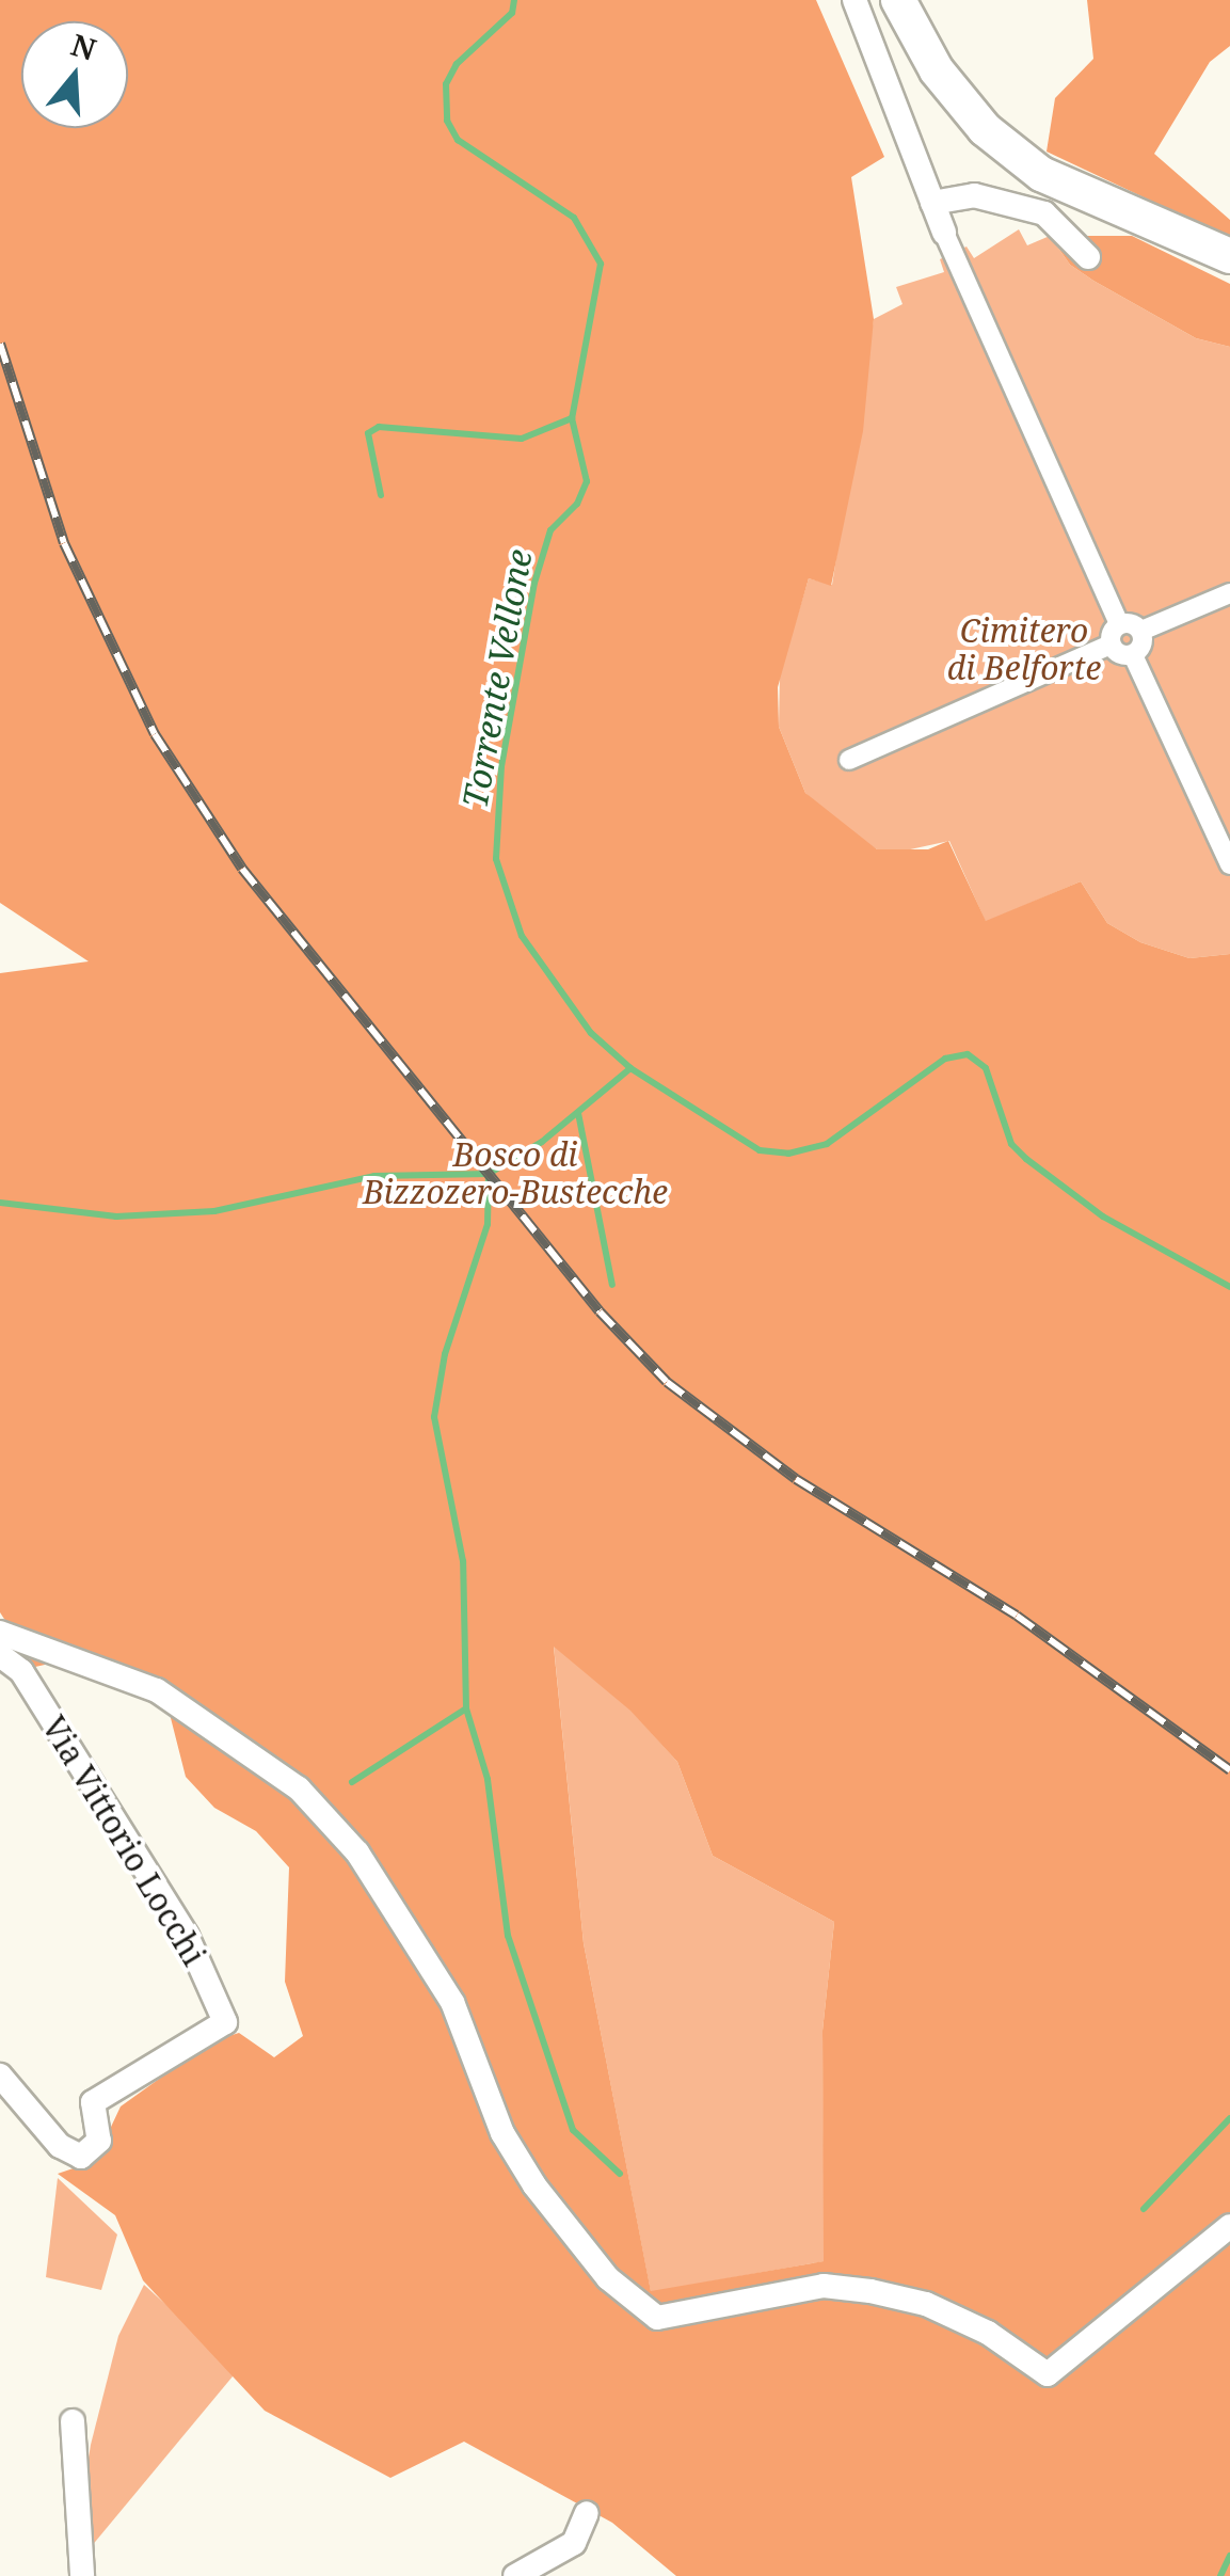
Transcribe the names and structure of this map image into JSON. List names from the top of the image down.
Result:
{
  "streets": {
    "street": ["Via Vittorio Locchi"]
  },
  "water": ["Torrente Vellone"],
  "parks": ["Cimitero di Belforte", "Bosco di Bizzozero-Bustecche"],
  "north": "top"
}
